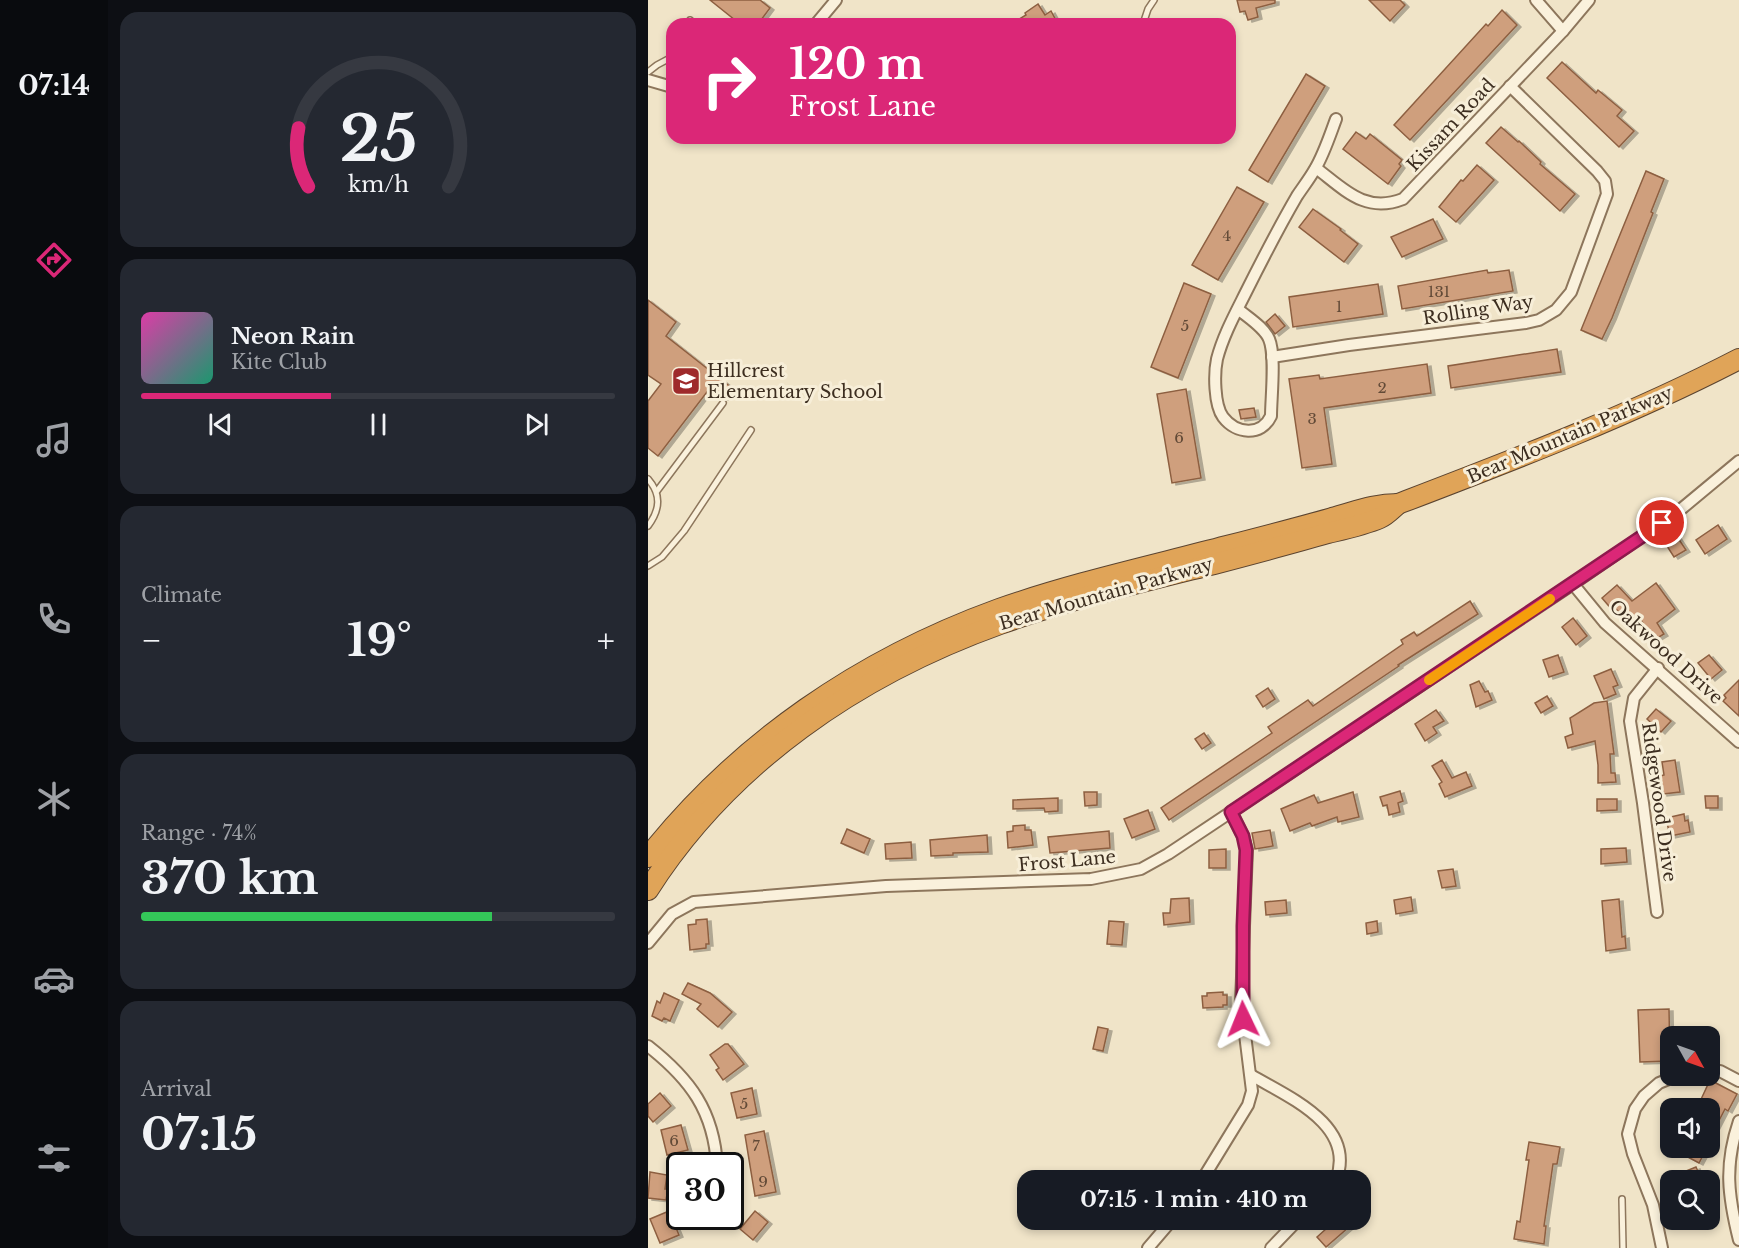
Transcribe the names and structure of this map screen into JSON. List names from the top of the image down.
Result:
{
  "streets": {
    "highway": ["Bear Mountain Parkway"],
    "street": [
      "Kissam Road",
      "Rolling Way",
      "Oakwood Drive",
      "Ridgewood Drive",
      "Frost Lane"
    ]
  },
  "crossings": [
    ["Kissam Road", "Rolling Way"],
    ["Oakwood Drive", "Ridgewood Drive"],
    ["Oakwood Drive", "Frost Lane"]
  ],
  "places": {
    "school or university": ["Hillcrest Elementary School"]
  },
  "house_numbers": [
    "4",
    "131",
    "1",
    "5",
    "2",
    "3",
    "6",
    "5",
    "6",
    "7",
    "9"
  ],
  "north": "bottom right",
  "page": {
    "tabs": "07:14",
    "turn": ["120 m", "Frost Lane"],
    "song": ["Neon Rain", "Kite Club"],
    "tile": [
      "Climate",
      ["Range · 74%", "370 km"],
      ["Arrival", "07:15"]
    ],
    "heat": ["−", "19°", "+"],
    "limit": "30",
    "trip": "07:15 · 1 min · 410 m",
    "gauge": ["25", "km/h"]
  }
}
